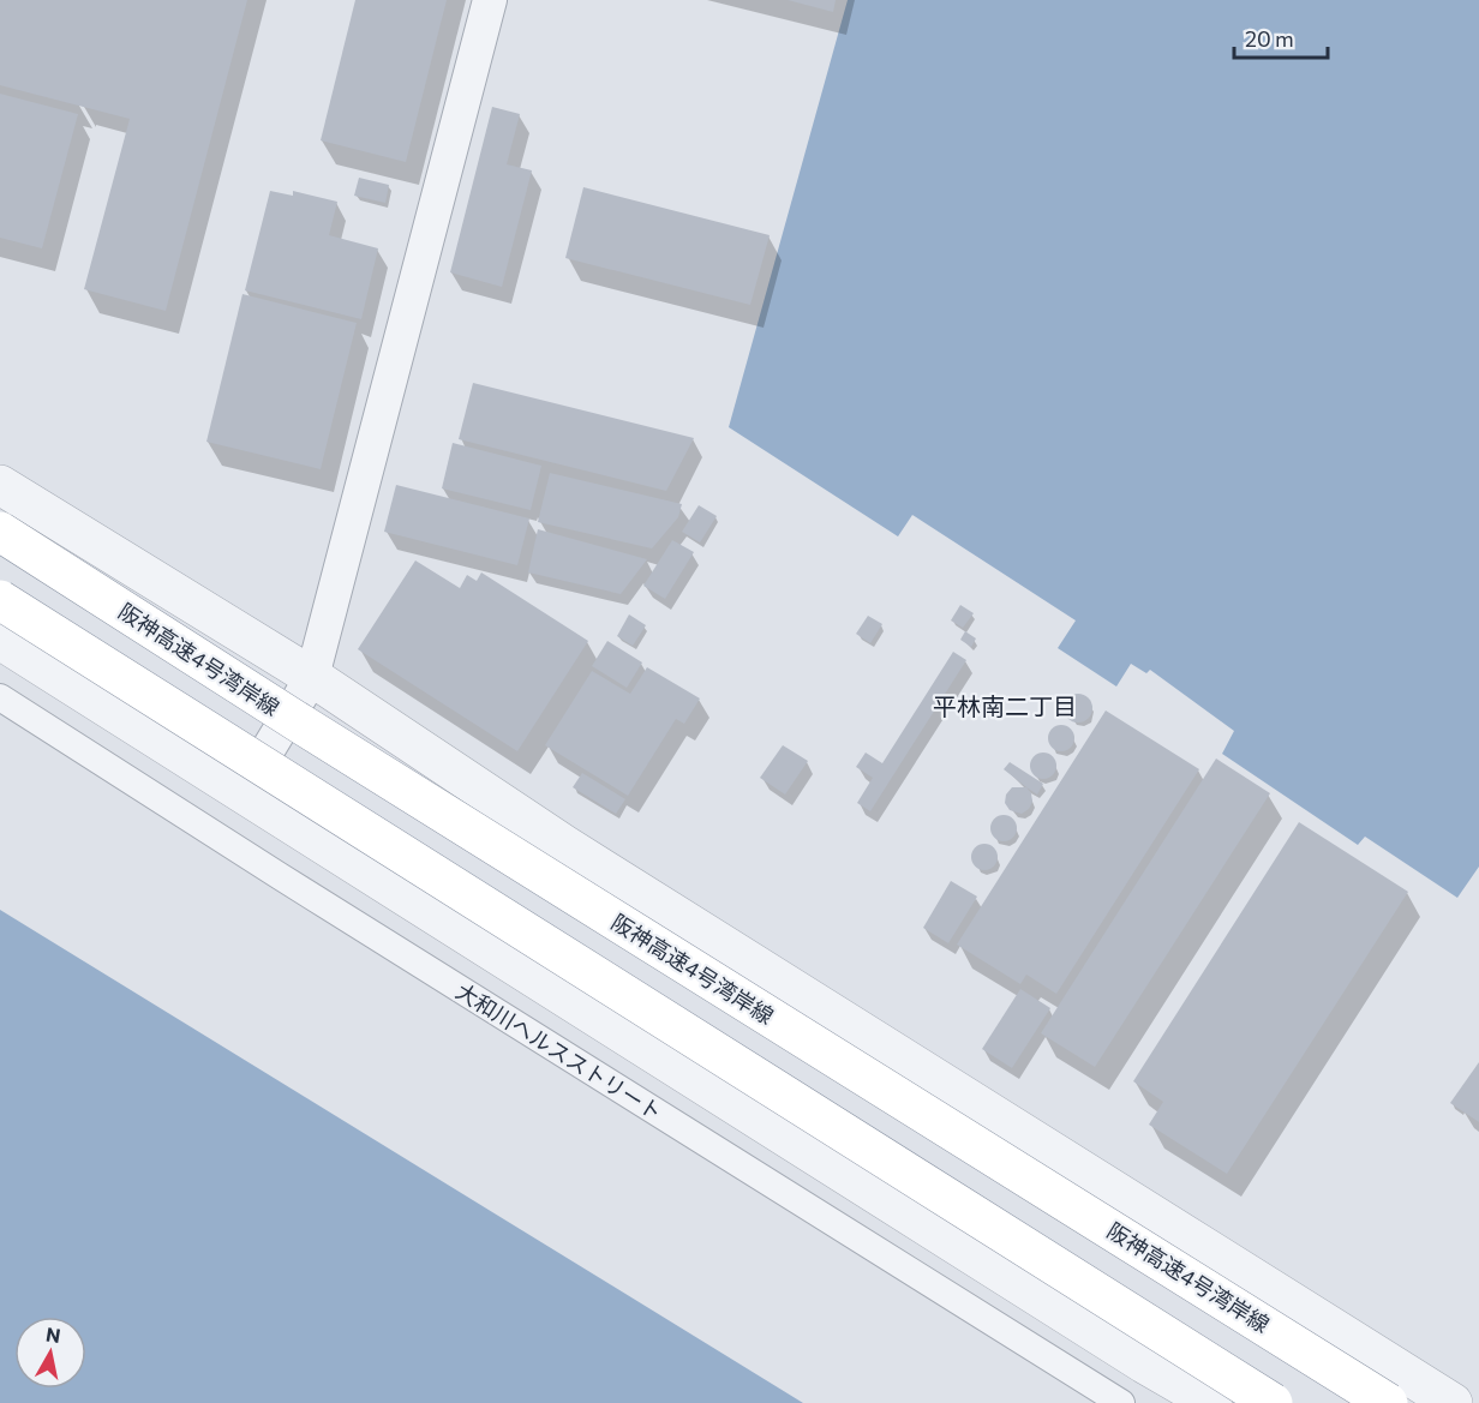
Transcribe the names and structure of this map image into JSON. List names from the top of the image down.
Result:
{
  "streets": {
    "highway": ["阪神高速4号湾岸線"],
    "street": ["大和川ヘルスストリート"]
  },
  "districts": ["平林南二丁目"],
  "scale_bar": "20 m",
  "north": "top"
}
